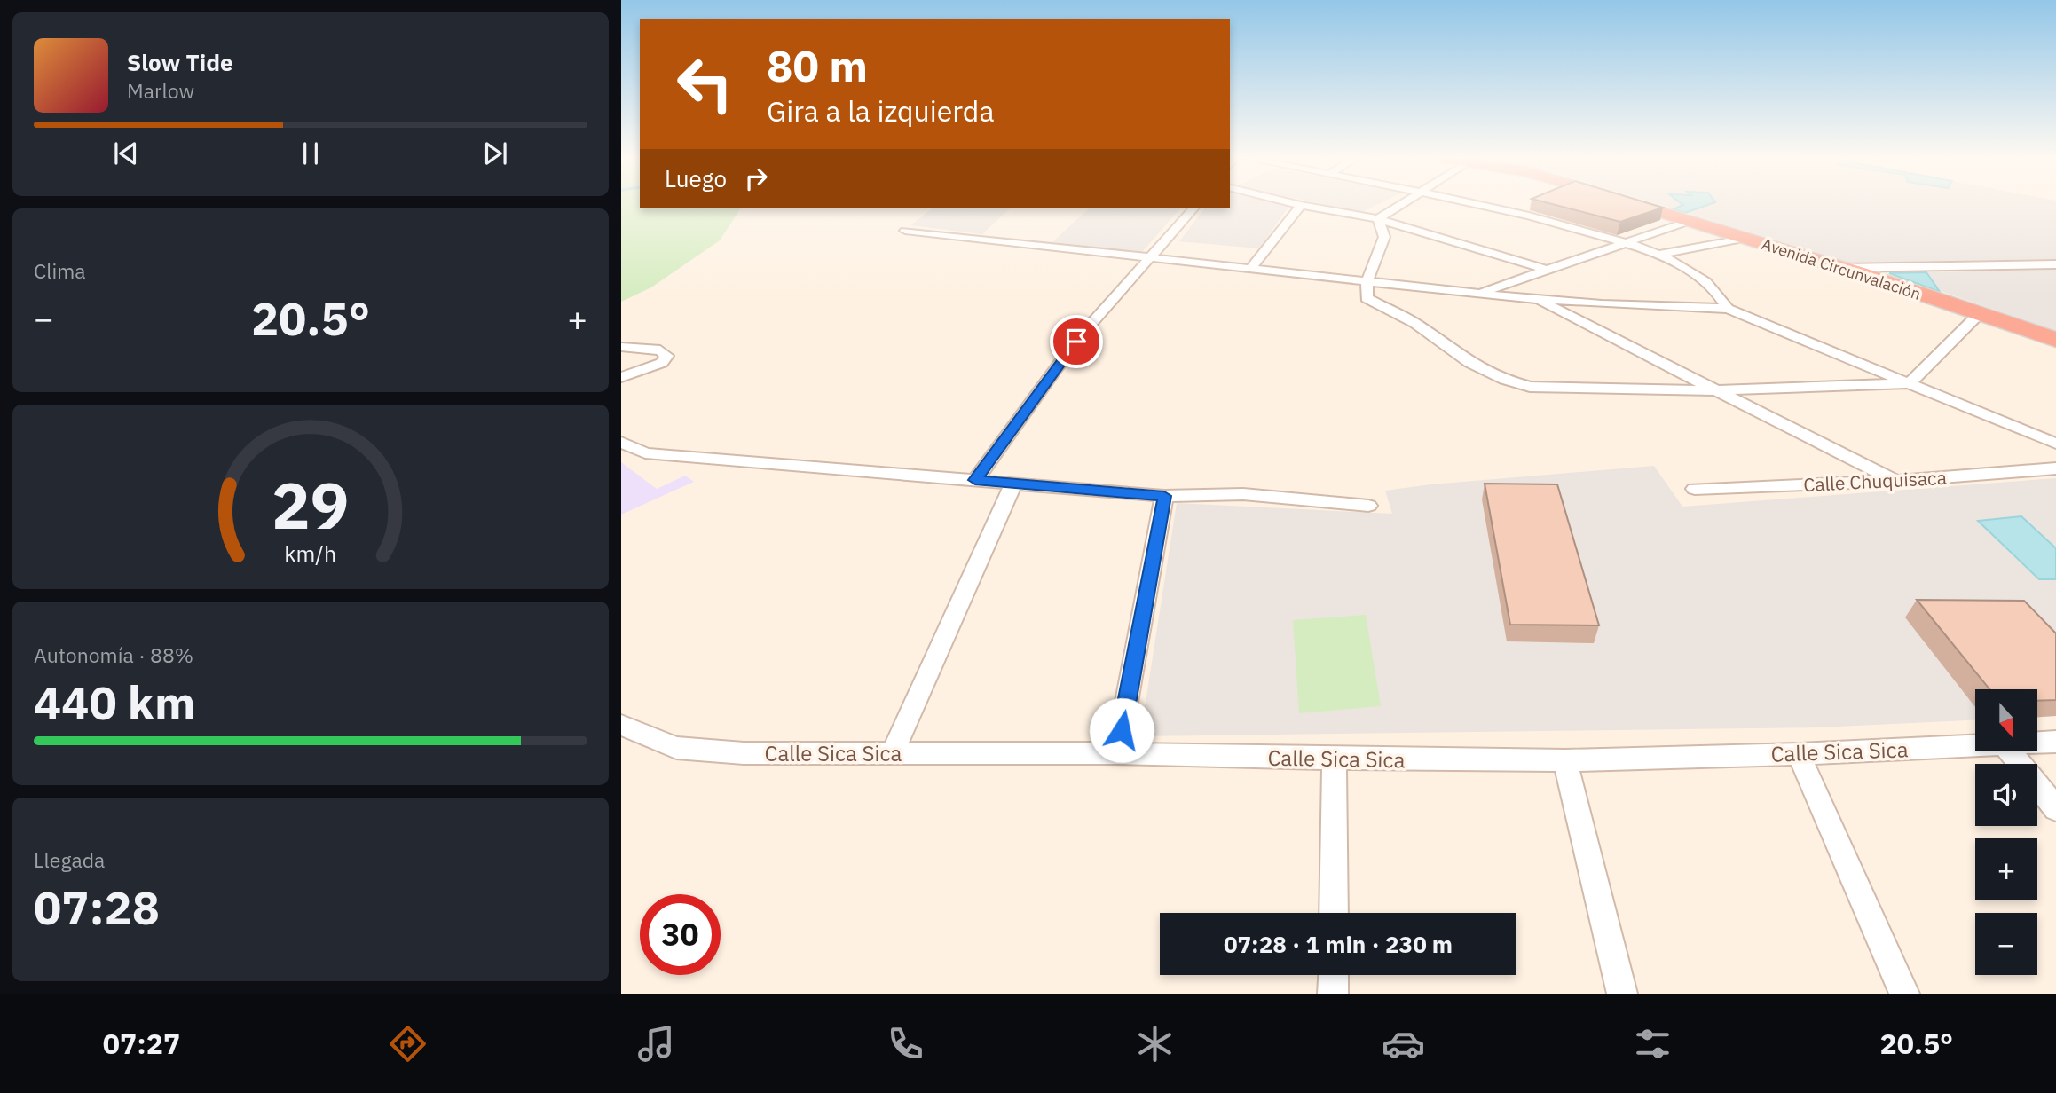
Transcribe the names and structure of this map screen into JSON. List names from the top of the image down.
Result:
{
  "streets": {
    "highway": ["Avenida Circunvalación"],
    "street": ["Calle Chuquisaca", "Calle Sica Sica"]
  },
  "north": "bottom",
  "page": {
    "turn": ["80 m", "Gira a la izquierda"],
    "song": ["Slow Tide", "Marlow"],
    "then": "Luego",
    "tile": [
      "Clima",
      ["Autonomía · 88%", "440 km"],
      ["Llegada", "07:28"]
    ],
    "heat": ["−", "20.5°", "+"],
    "map_buttons": ["+", "−"],
    "limit": "30",
    "trip": "07:28 · 1 min · 230 m",
    "tabs": ["07:27", "20.5°"],
    "gauge": ["29", "km/h"]
  }
}
